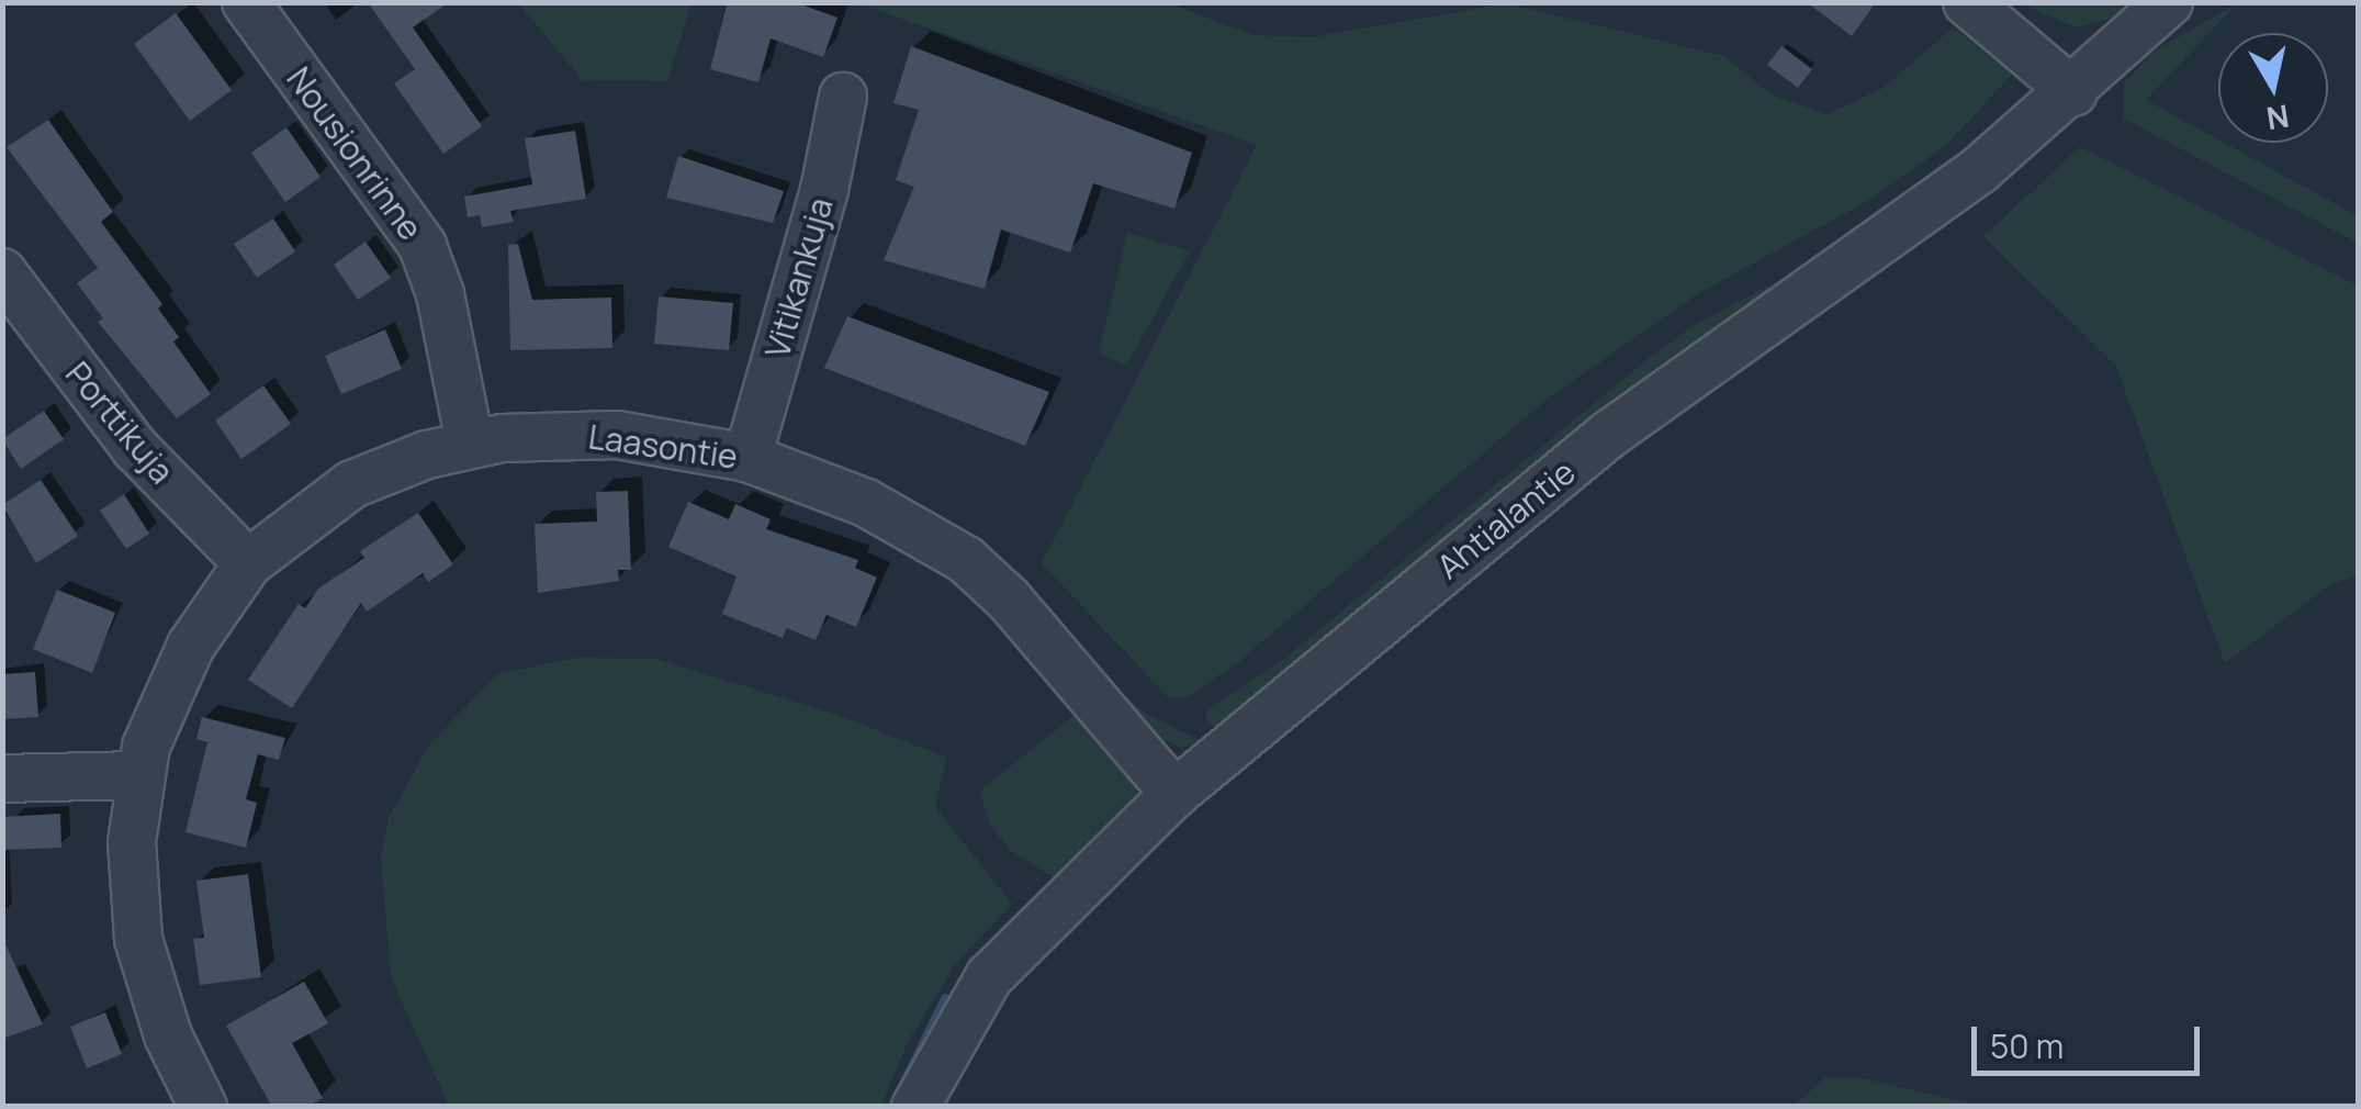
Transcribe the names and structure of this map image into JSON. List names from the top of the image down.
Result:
{
  "streets": {
    "street": [
      "Nousionrinne",
      "Vitikankuja",
      "Porttikuja",
      "Laasontie",
      "Ahtialantie"
    ]
  },
  "crossings": [
    ["Nousionrinne", "Laasontie"],
    ["Vitikankuja", "Laasontie"],
    ["Porttikuja", "Laasontie"],
    ["Laasontie", "Ahtialantie"]
  ],
  "scale_bar": "50 m",
  "north": "bottom"
}
